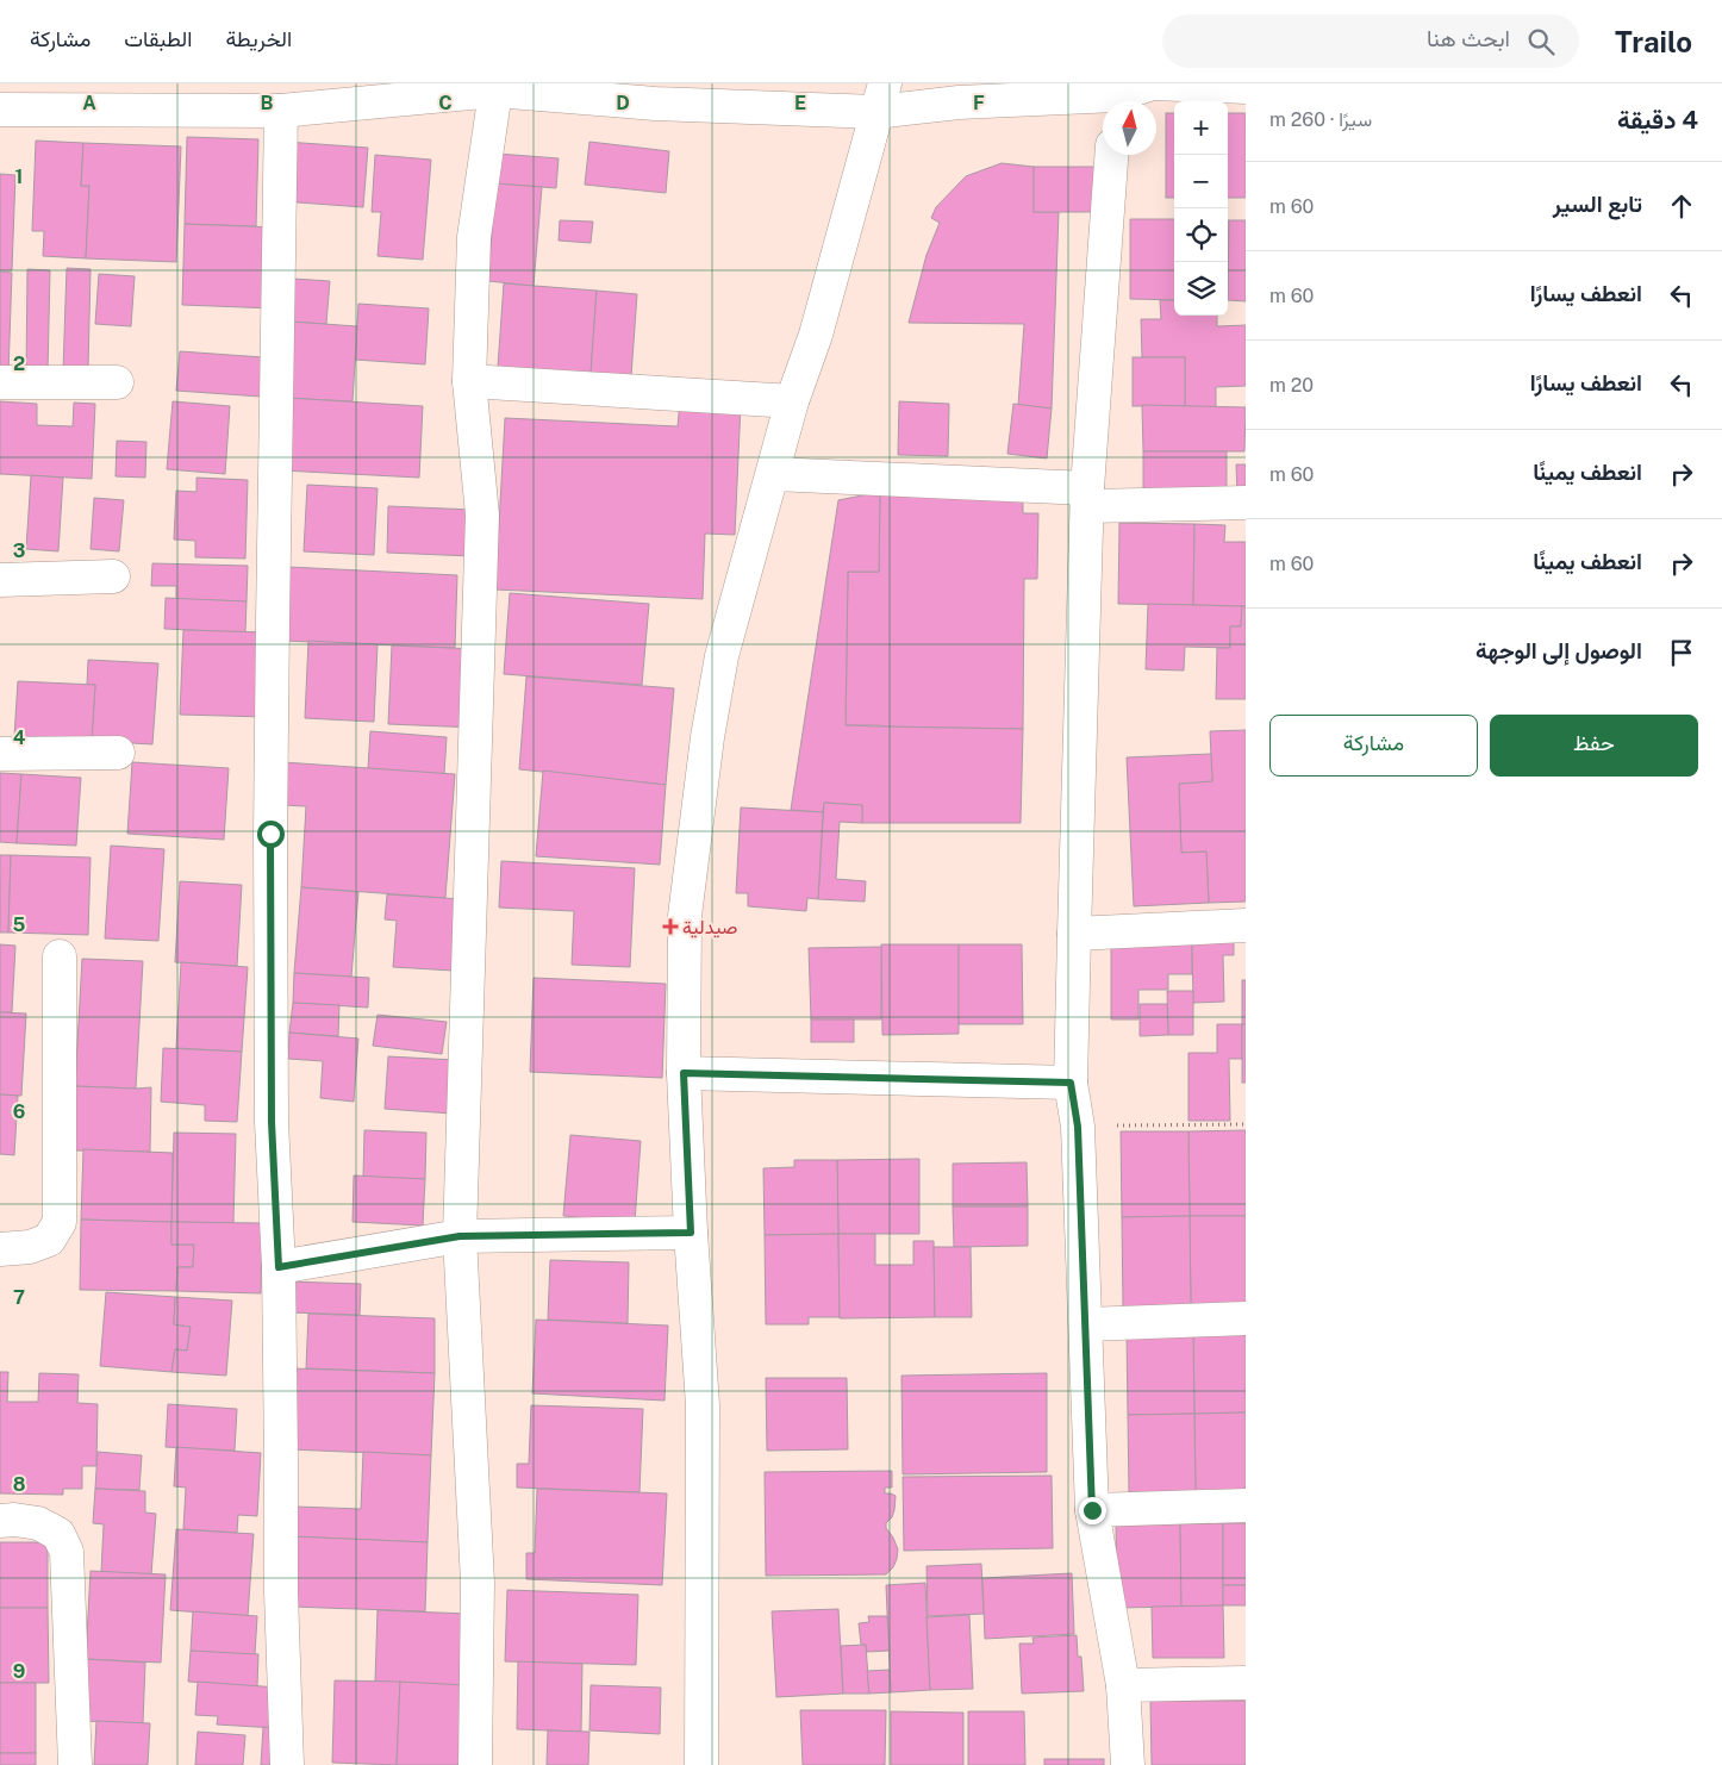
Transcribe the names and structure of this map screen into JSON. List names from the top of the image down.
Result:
{
  "places": {
    "health": ["صيدلية"]
  },
  "north": "top",
  "page": {
    "header": "Trailo",
    "search": "ابحث هنا",
    "nav": ["الخريطة", "الطبقات", "مشاركة"],
    "heading": ["4 دقيقة", "سيرًا · 260 m"],
    "map_buttons": ["+", "−"],
    "list": [
      ["تابع السير", "60 m"],
      ["انعطف يسارًا", "60 m"],
      ["انعطف يسارًا", "20 m"],
      ["انعطف يمينًا", "60 m"],
      ["انعطف يمينًا", "60 m"],
      "الوصول إلى الوجهة"
    ],
    "buttons": ["حفظ", "مشاركة"]
  },
  "grid": {
    "columns": [
      "A",
      "B",
      "C",
      "D",
      "E",
      "F"
    ],
    "rows": [
      "1",
      "2",
      "3",
      "4",
      "5",
      "6",
      "7",
      "8",
      "9"
    ]
  }
}
